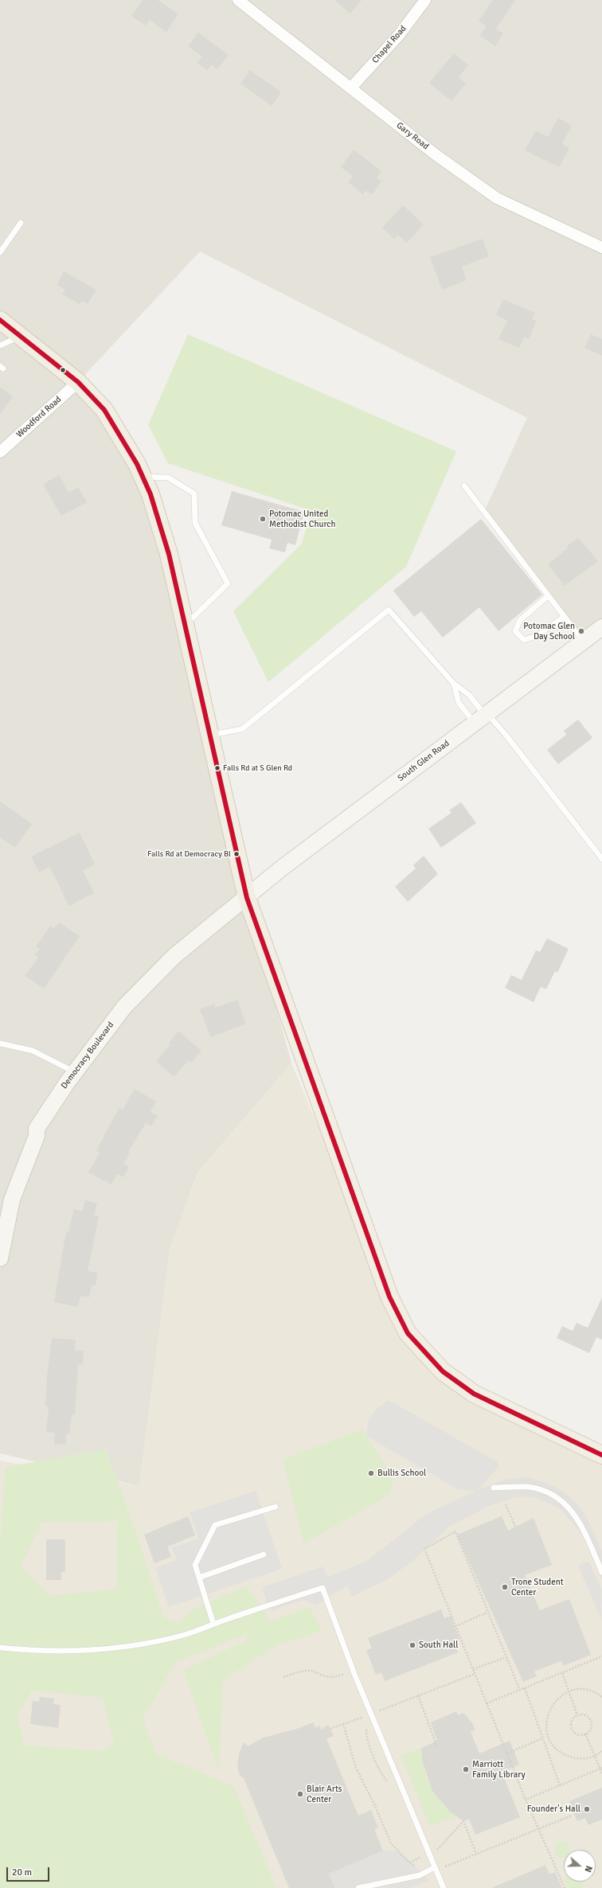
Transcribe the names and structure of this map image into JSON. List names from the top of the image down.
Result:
{
  "streets": {
    "main road": ["South Glen Road", "Democracy Boulevard"],
    "street": ["Chapel Road", "Gary Road", "Woodford Road"]
  },
  "crossings": [
    ["Chapel Road", "Gary Road"],
    ["South Glen Road", "Democracy Boulevard"]
  ],
  "places": [
    "Potomac United Methodist Church",
    "Potomac Glen Day School",
    "Falls Rd at S Glen Rd",
    "Falls Rd at Democracy Bl",
    "Bullis School",
    "Trone Student Center",
    "South Hall",
    "Marriott Family Library",
    "Blair Arts Center",
    "Founder's Hall"
  ],
  "scale_bar": "20 m",
  "north": "right"
}
